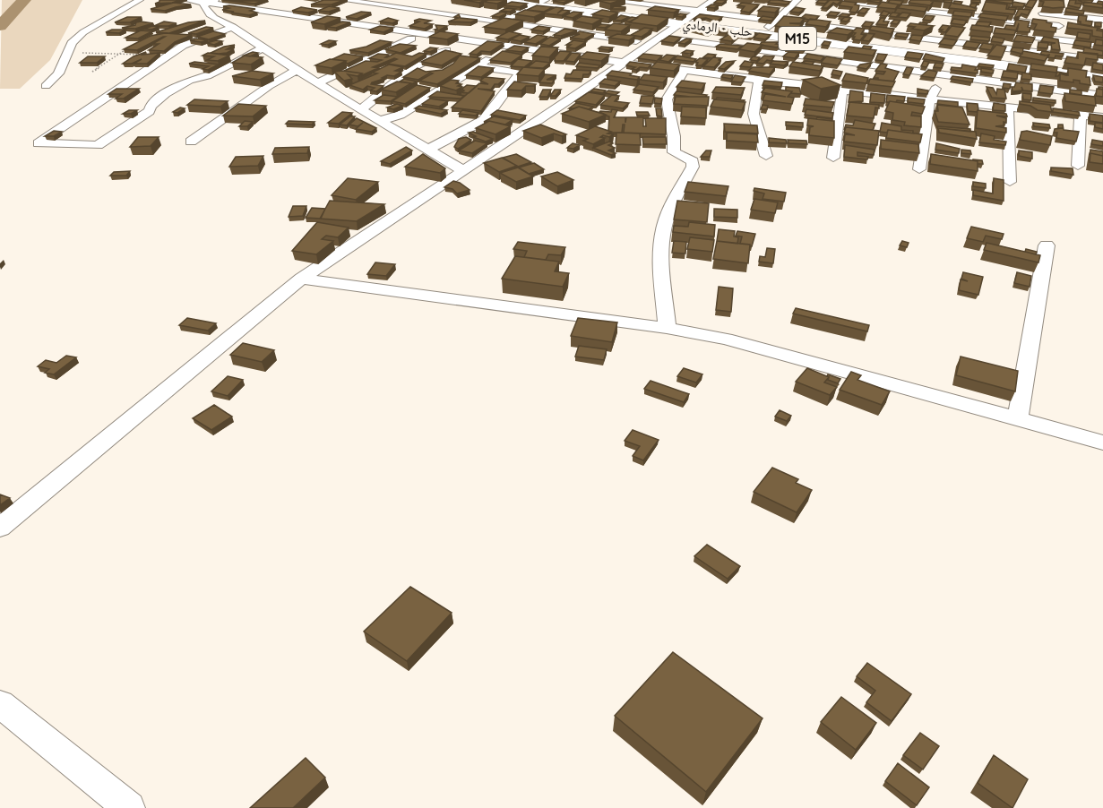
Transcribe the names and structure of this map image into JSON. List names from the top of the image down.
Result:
{
  "streets": {
    "highway": ["حلب - الرمادي", "M15"]
  }
}
